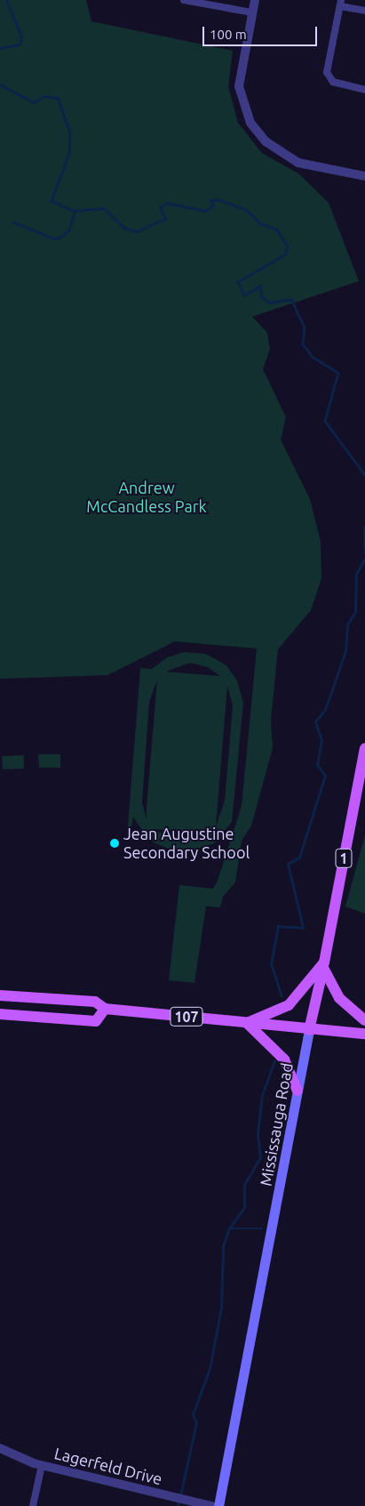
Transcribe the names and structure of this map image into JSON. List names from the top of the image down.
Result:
{
  "streets": {
    "main road": ["1", "107", "Mississauga Road"],
    "street": ["Lagerfeld Drive"]
  },
  "crossings": [
    ["107", "Mississauga Road"]
  ],
  "parks": ["Andrew McCandless Park"],
  "places": ["Jean Augustine Secondary School"],
  "scale_bar": "100 m"
}
